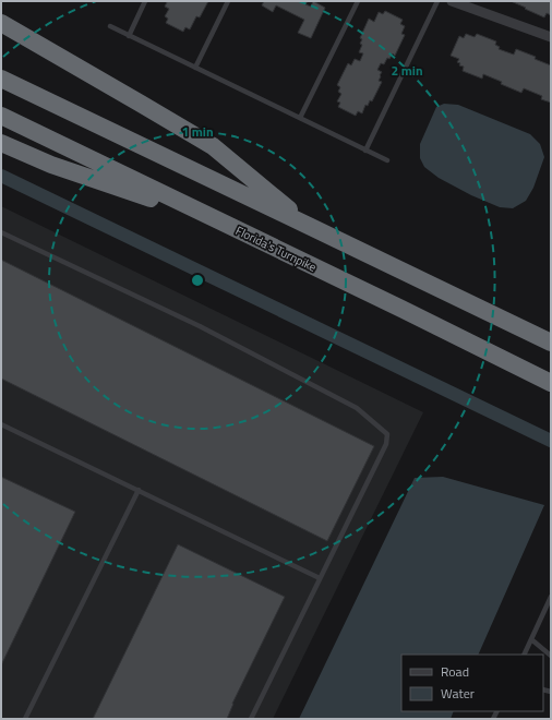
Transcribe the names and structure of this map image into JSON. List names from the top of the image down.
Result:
{
  "streets": {
    "highway": ["Florida's Turnpike"]
  },
  "legend": ["Road", "Water"],
  "rings": ["2 min", "1 min"]
}
